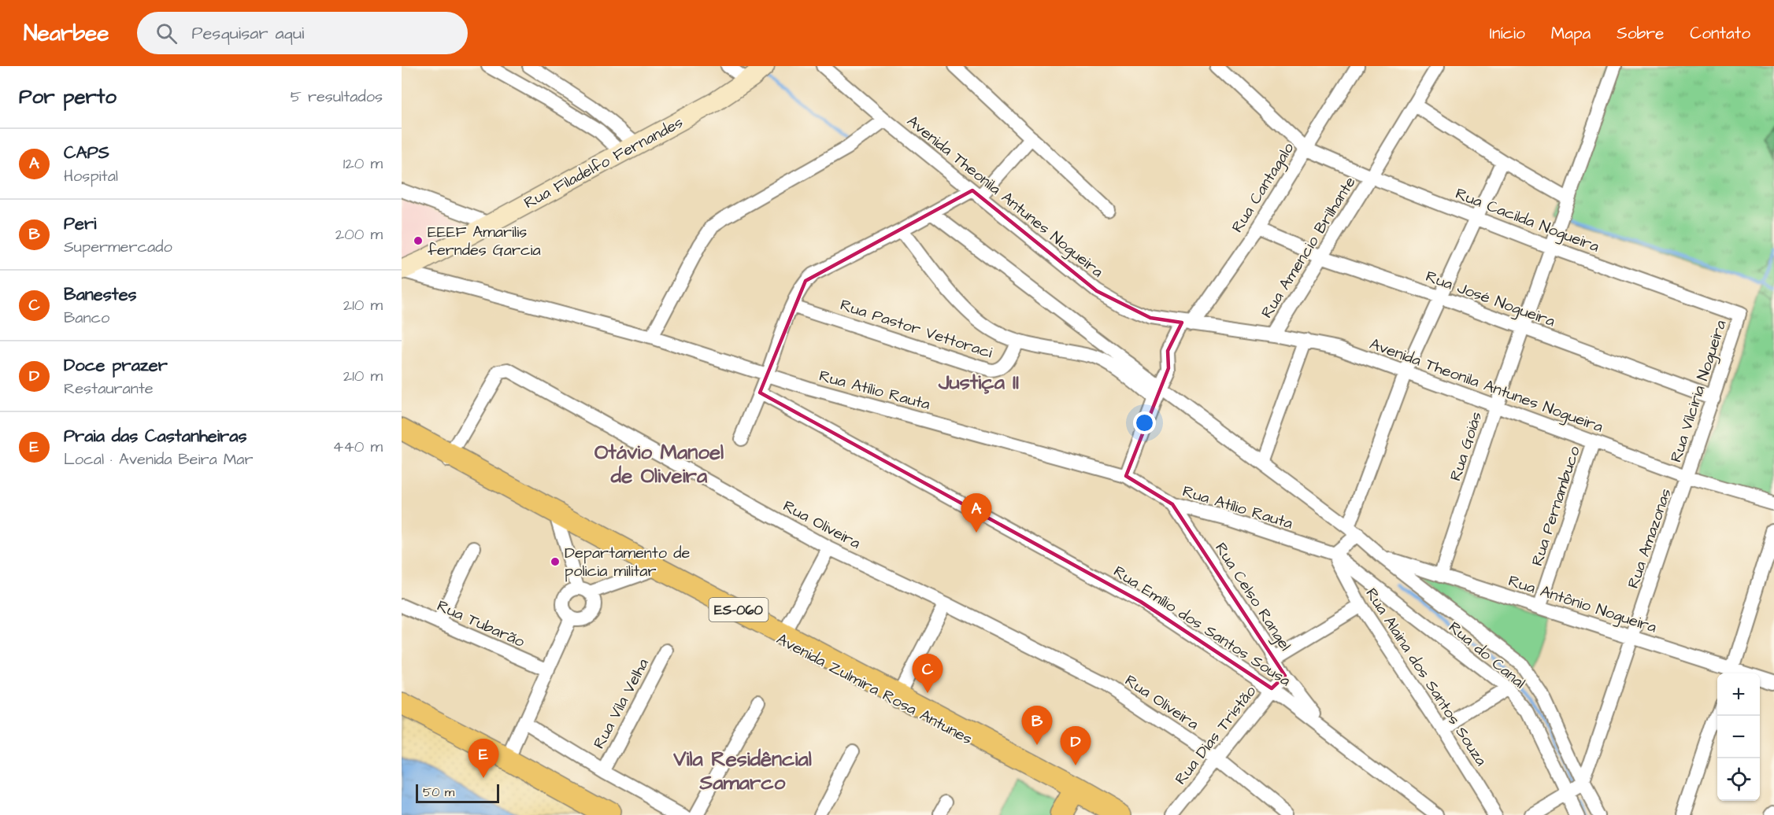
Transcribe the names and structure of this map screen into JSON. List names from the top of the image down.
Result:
{
  "streets": {
    "main road": ["Rua Filadelfo Fernandes", "ES-060", "Avenida Zulmira Rosa Antunes"],
    "street": [
      "Rua Cantagalo",
      "Avenida Theonila Antunes Nogueira",
      "Rua Cacilda Nogueira",
      "Rua Amencio Brilhante",
      "Rua José Nogueira",
      "Rua Pastor Vettoraci",
      "Rua Atílio Rauta",
      "Rua Vilciria Nogueira",
      "Rua Goiás",
      "Rua Pernambuco",
      "Rua Oliveira",
      "Rua Amazonas",
      "Rua Celso Rangel",
      "Rua Antônio Nogueira",
      "Rua Tubarão",
      "Rua Emílio dos Santos Sousa",
      "Rua do Canal",
      "Rua Alaina dos Santos Souza",
      "Rua Vila Velha",
      "Rua Dias Tristão"
    ]
  },
  "crossings": [
    ["Rua Filadelfo Fernandes", "Rua Atílio Rauta"],
    ["Rua Cantagalo", "Avenida Theonila Antunes Nogueira"],
    ["Rua Cantagalo", "Rua Cacilda Nogueira"],
    ["Rua Cantagalo", "Rua José Nogueira"],
    ["Avenida Theonila Antunes Nogueira", "Rua Amencio Brilhante"],
    ["Avenida Theonila Antunes Nogueira", "Rua Vilciria Nogueira"],
    ["Avenida Theonila Antunes Nogueira", "Rua Goiás"],
    ["Avenida Theonila Antunes Nogueira", "Rua Pernambuco"],
    ["Avenida Theonila Antunes Nogueira", "Rua Amazonas"],
    ["Rua Cacilda Nogueira", "Rua Amencio Brilhante"],
    ["Rua Cacilda Nogueira", "Rua Vilciria Nogueira"],
    ["Rua Cacilda Nogueira", "Rua Goiás"],
    ["Rua Amencio Brilhante", "Rua José Nogueira"],
    ["Rua José Nogueira", "Rua Vilciria Nogueira"],
    ["Rua José Nogueira", "Rua Goiás"],
    ["Rua Atílio Rauta", "Rua Celso Rangel"],
    ["Rua Atílio Rauta", "Rua do Canal"],
    ["Rua Atílio Rauta", "Rua Alaina dos Santos Souza"],
    ["Rua Vilciria Nogueira", "Rua Amazonas"],
    ["Rua Goiás", "Rua Antônio Nogueira"],
    ["Rua Pernambuco", "Rua Antônio Nogueira"],
    ["Rua Oliveira", "Avenida Zulmira Rosa Antunes"],
    ["Rua Oliveira", "Rua Dias Tristão"],
    ["Rua Amazonas", "Rua Antônio Nogueira"],
    ["Rua Amazonas", "Rua do Canal"],
    ["Rua Celso Rangel", "Rua Emílio dos Santos Sousa"],
    ["Rua Celso Rangel", "Rua Dias Tristão"],
    ["Rua Antônio Nogueira", "Rua do Canal"],
    ["ES-060", "Avenida Zulmira Rosa Antunes"],
    ["Rua Emílio dos Santos Sousa", "Rua Dias Tristão"],
    ["Rua do Canal", "Rua Alaina dos Santos Souza"]
  ],
  "districts": ["Justiça II", "Otávio Manoel de Oliveira", "Vila Residêncial Samarco"],
  "places": ["EEEF Amarilis ferndes Garcia", "Departamento de policia militar"],
  "scale_bar": "50 m",
  "page": {
    "header": "Nearbee",
    "search": "Pesquisar aqui",
    "nav": [
      "Início",
      "Mapa",
      "Sobre",
      "Contato"
    ],
    "heading": ["Por perto", "5 resultados"],
    "list": [
      {
        "mark": "A",
        "name": "CAPS",
        "note": "Hospital",
        "value": "120 m"
      },
      {
        "mark": "B",
        "name": "Peri",
        "note": "Supermercado",
        "value": "200 m"
      },
      {
        "mark": "C",
        "name": "Banestes",
        "note": "Banco",
        "value": "210 m"
      },
      {
        "mark": "D",
        "name": "Doce prazer",
        "note": "Restaurante",
        "value": "210 m"
      },
      {
        "mark": "E",
        "name": "Praia das Castanheiras",
        "note": "Local · Avenida Beira Mar",
        "value": "440 m"
      }
    ],
    "pins": [
      "A",
      "C",
      "B",
      "D",
      "E"
    ],
    "map_buttons": ["+", "−"],
    "scale": "50 m"
  }
}
